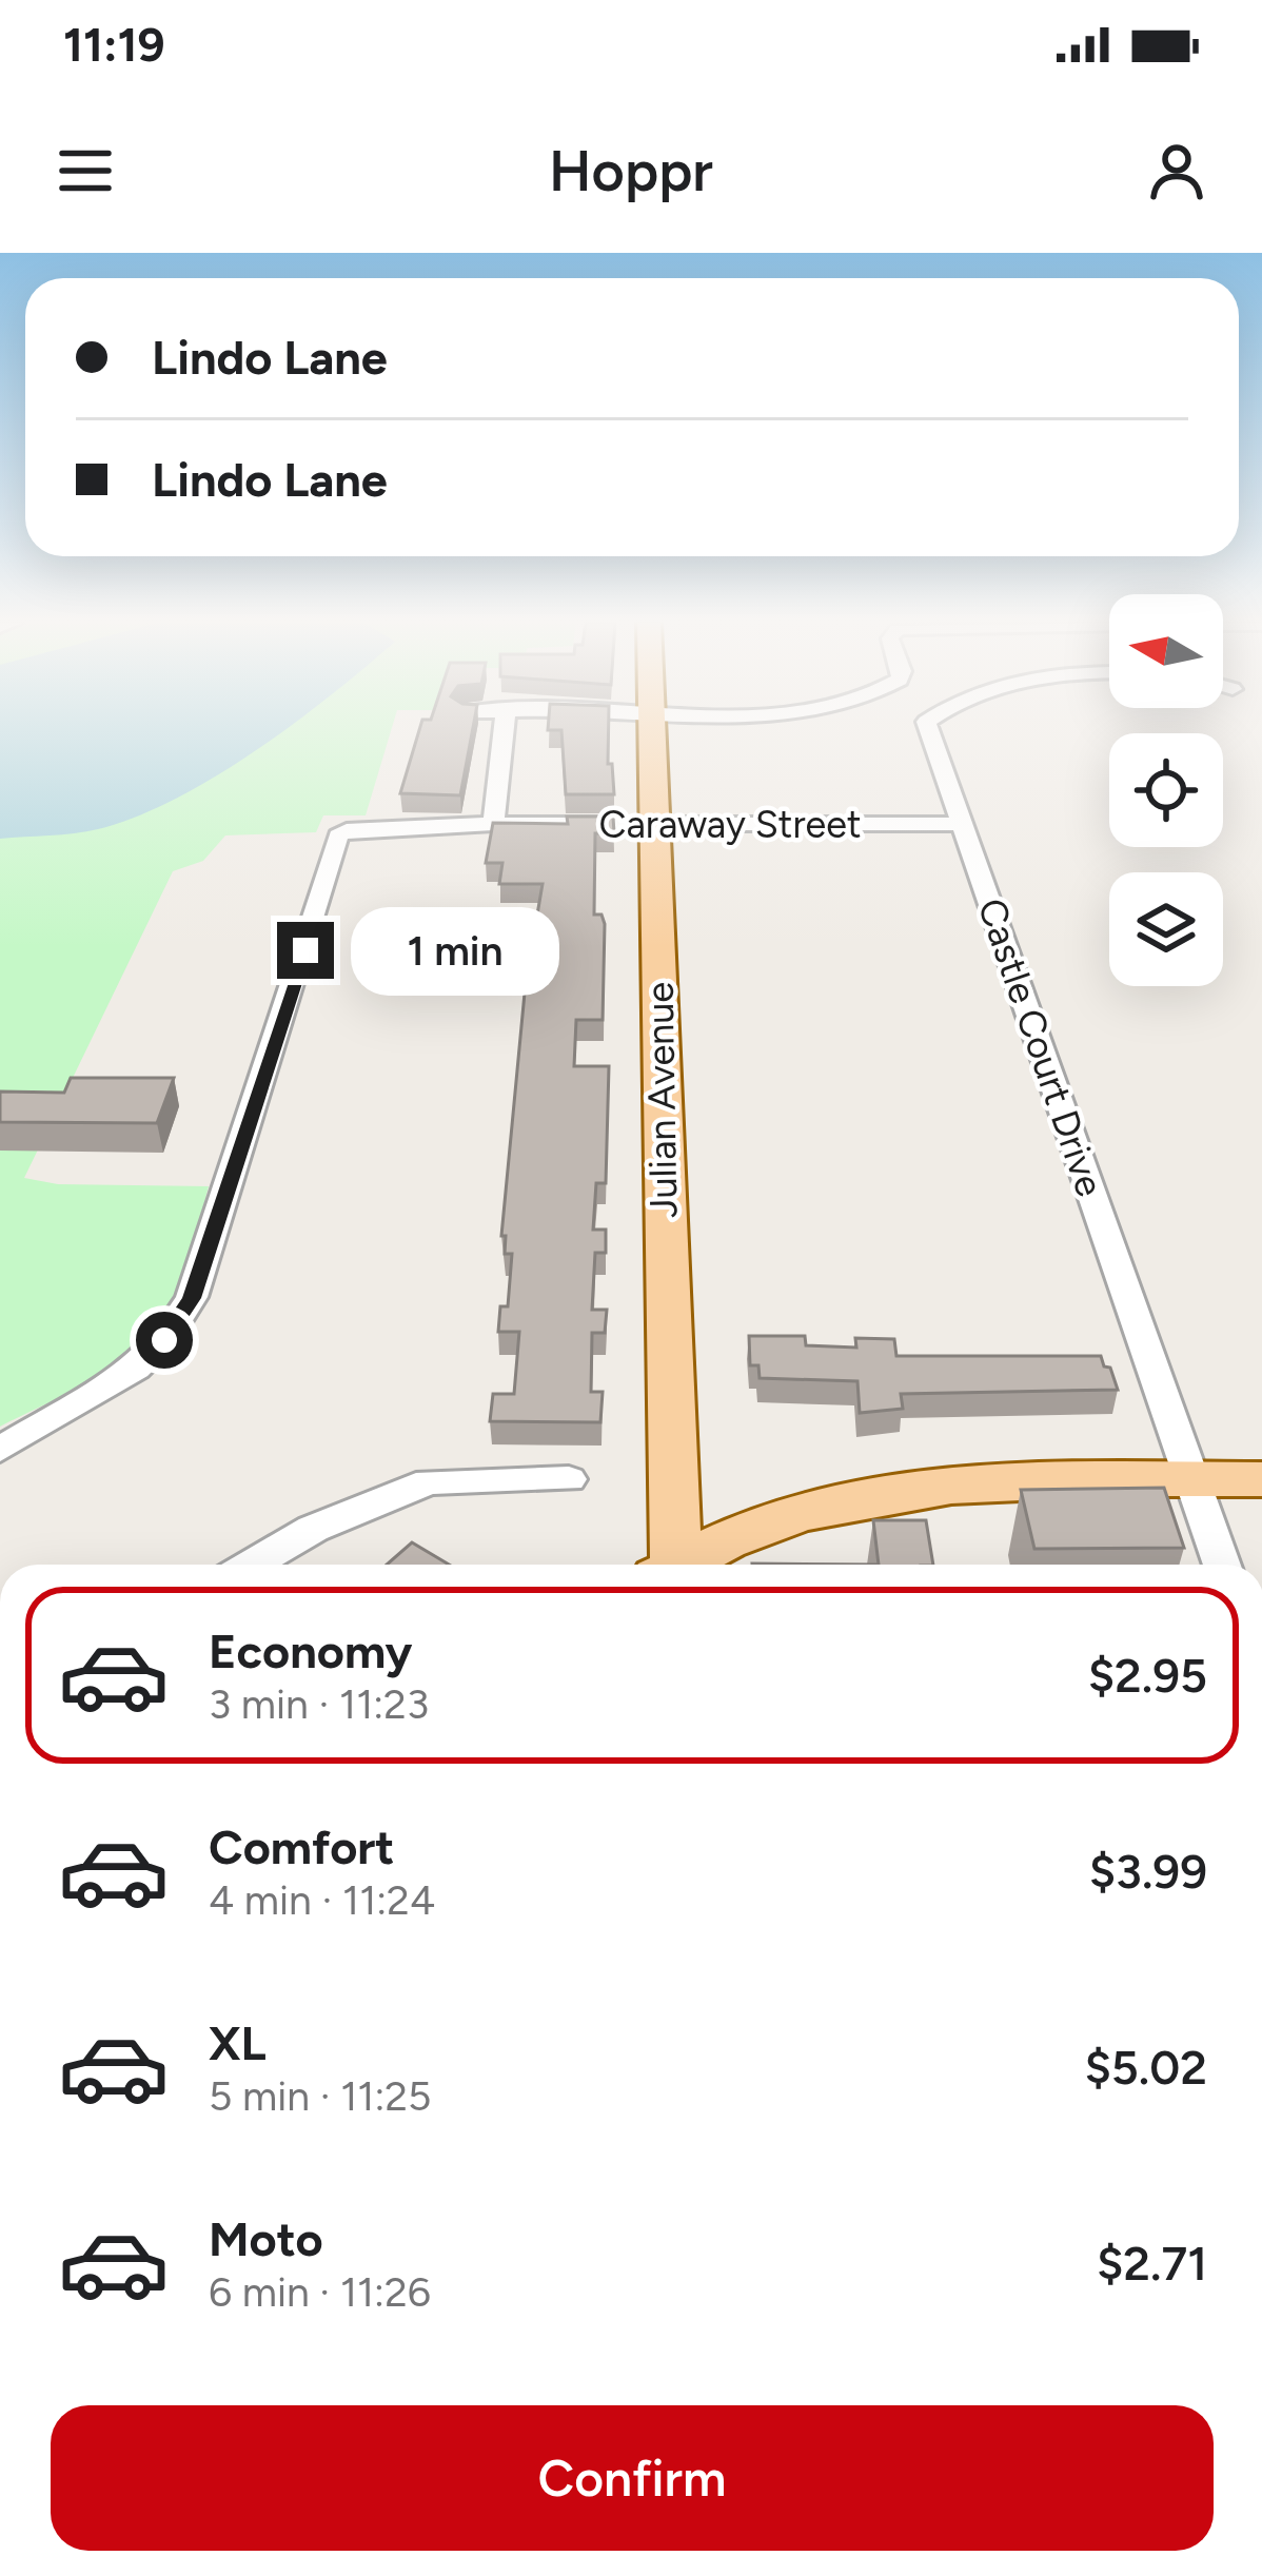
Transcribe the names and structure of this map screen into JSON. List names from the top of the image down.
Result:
{
  "streets": {
    "main road": ["Julian Avenue"],
    "street": ["Caraway Street", "Castle Court Drive"]
  },
  "crossings": [
    ["Caraway Street", "Castle Court Drive"],
    ["Caraway Street", "Julian Avenue"]
  ],
  "north": "left",
  "page": {
    "status": "11:19",
    "header": "Hoppr",
    "banner": ["Lindo Lane", "Lindo Lane"],
    "bubble": "1 min",
    "list": [
      {
        "name": "Economy",
        "note": "3 min · 11:23",
        "value": "$2.95"
      },
      {
        "name": "Comfort",
        "note": "4 min · 11:24",
        "value": "$3.99"
      },
      {
        "name": "XL",
        "note": "5 min · 11:25",
        "value": "$5.02"
      },
      {
        "name": "Moto",
        "note": "6 min · 11:26",
        "value": "$2.71"
      }
    ],
    "buttons": "Confirm"
  }
}
